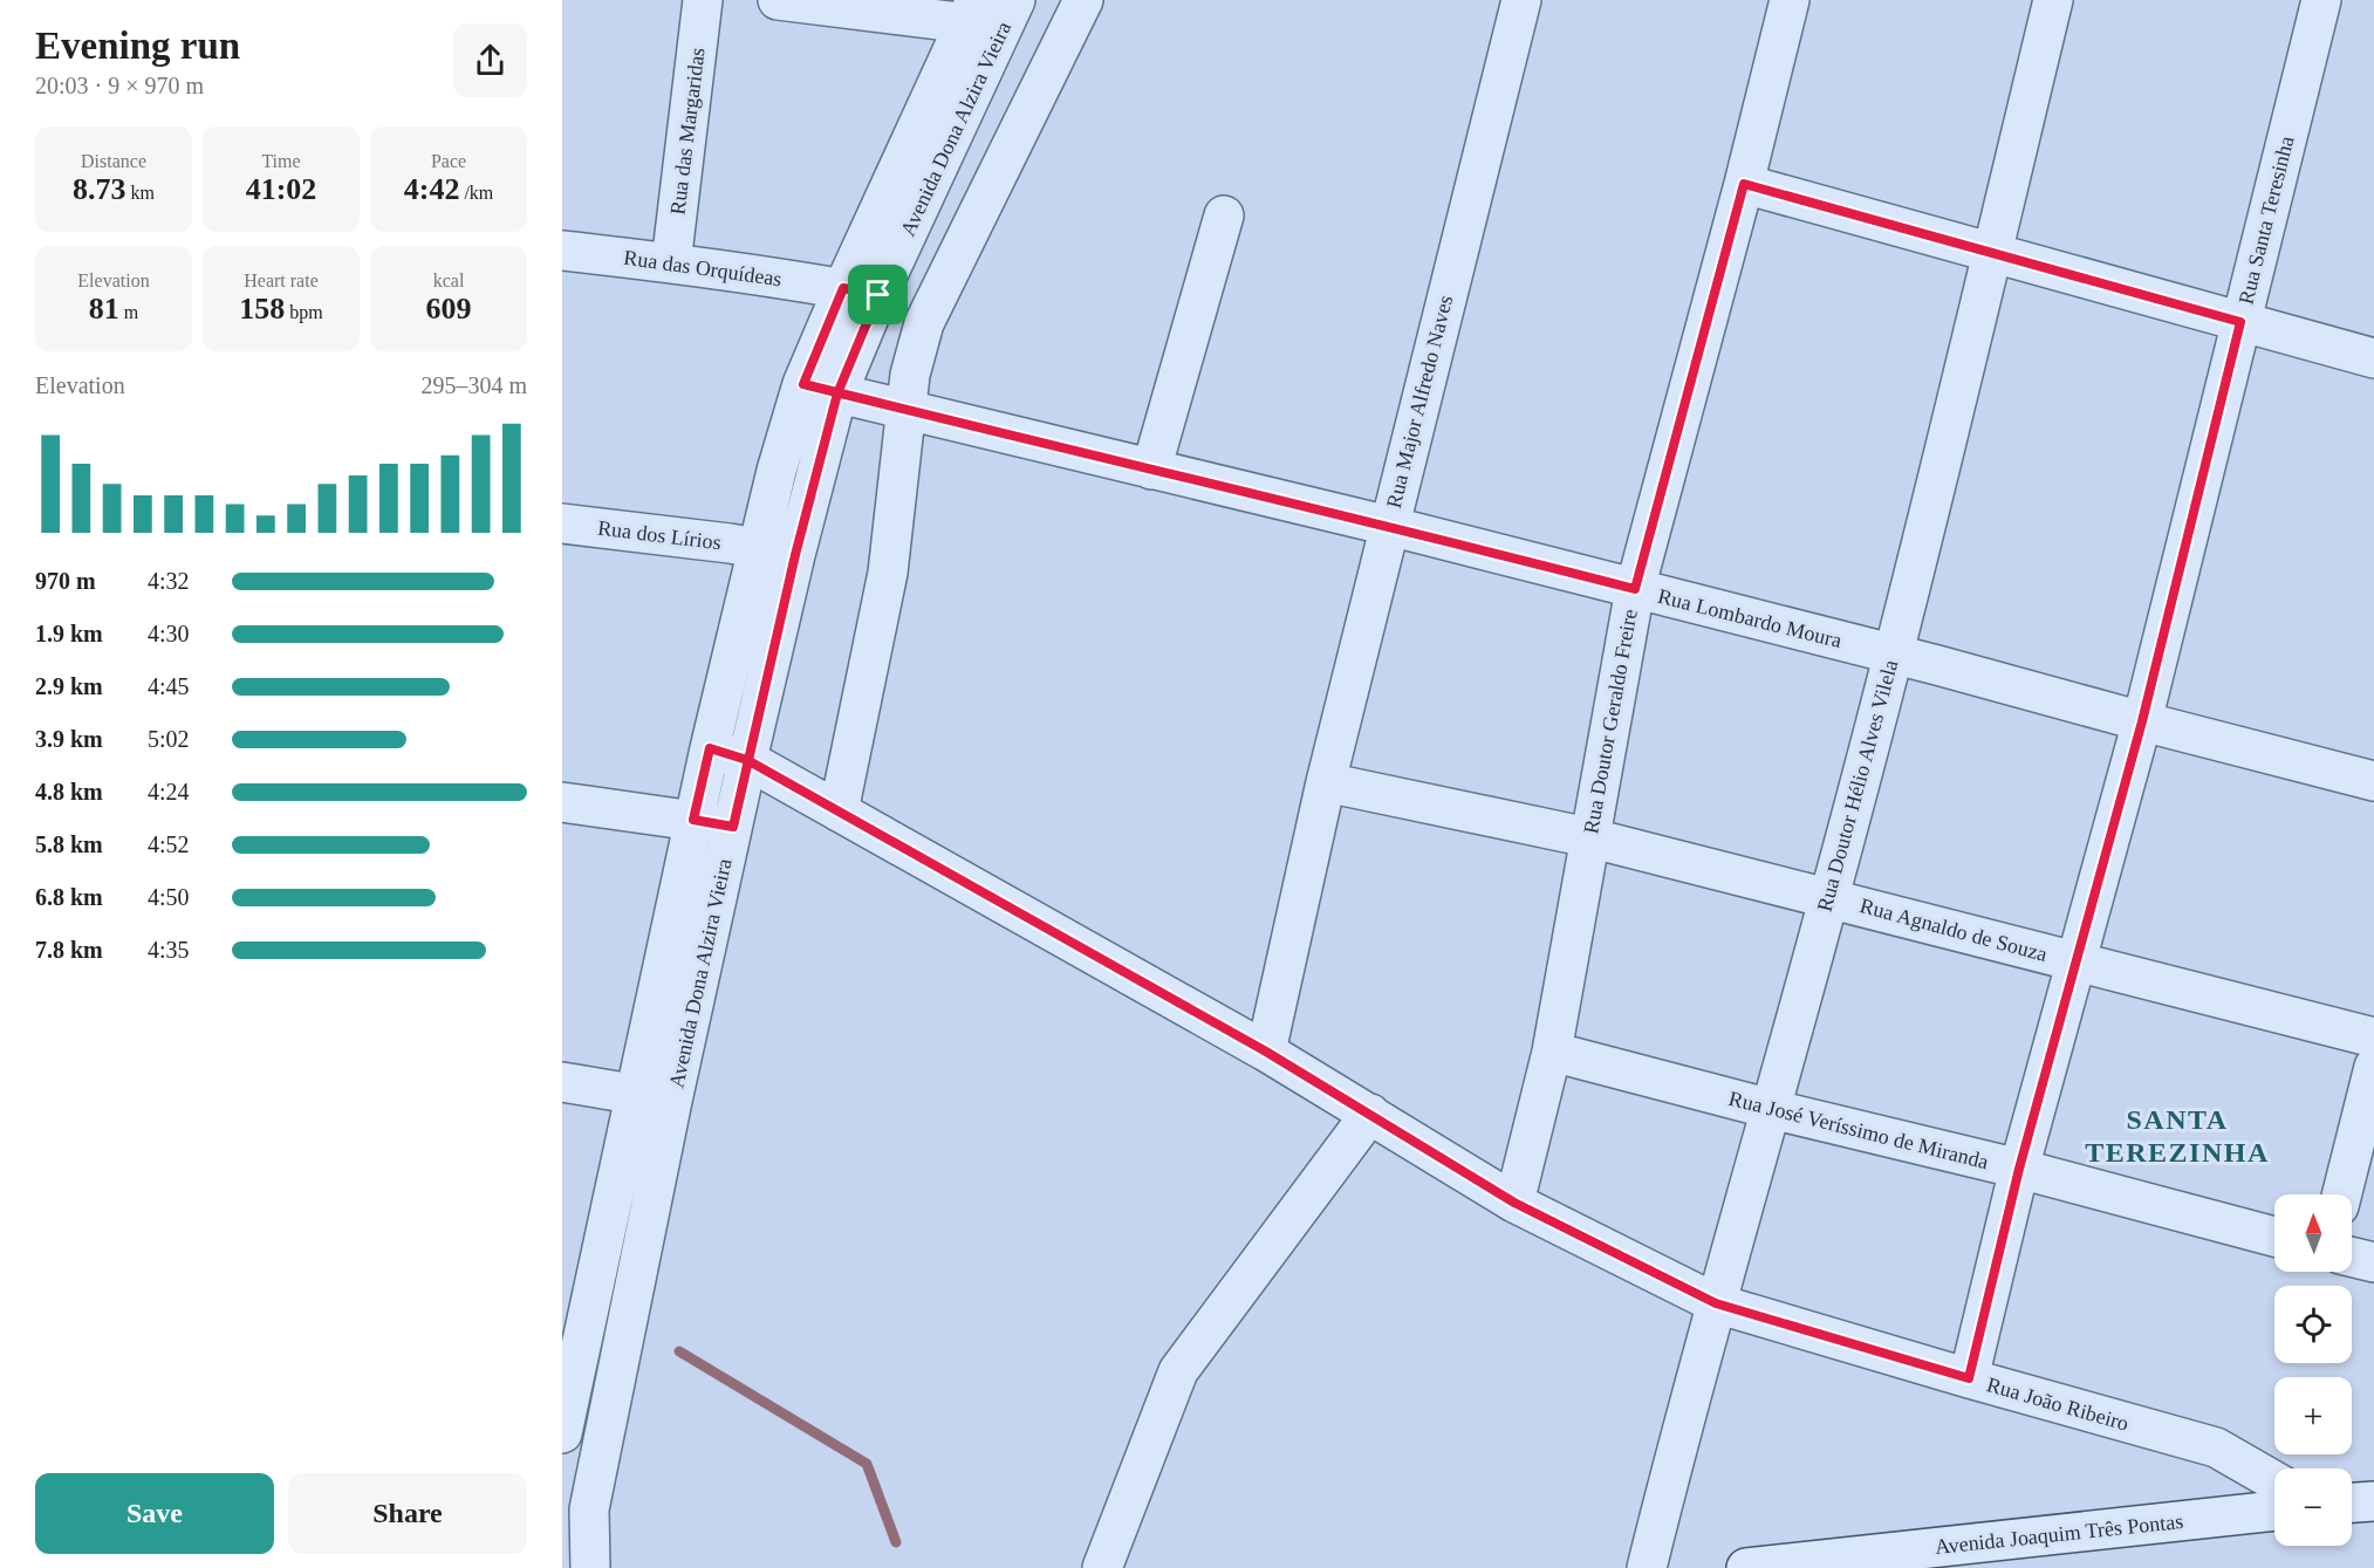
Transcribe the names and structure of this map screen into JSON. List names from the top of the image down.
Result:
{
  "streets": {
    "street": [
      "Avenida Dona Alzira Vieira",
      "Rua das Margaridas",
      "Rua Santa Teresinha",
      "Rua das Orquídeas",
      "Rua Major Alfredo Naves",
      "Rua dos Lírios",
      "Rua Lombardo Moura",
      "Rua Doutor Geraldo Freire",
      "Rua Doutor Hélio Alves Vilela",
      "Rua Agnaldo de Souza",
      "Rua José Veríssimo de Miranda",
      "Rua João Ribeiro",
      "Avenida Joaquim Três Pontas"
    ]
  },
  "crossings": [
    ["Avenida Dona Alzira Vieira", "Rua das Orquídeas"],
    ["Avenida Dona Alzira Vieira", "Rua dos Lírios"],
    ["Avenida Dona Alzira Vieira", "Rua Lombardo Moura"],
    ["Avenida Dona Alzira Vieira", "Rua João Ribeiro"],
    ["Rua das Margaridas", "Rua das Orquídeas"],
    ["Rua Santa Teresinha", "Rua Lombardo Moura"],
    ["Rua Santa Teresinha", "Rua Agnaldo de Souza"],
    ["Rua Santa Teresinha", "Rua José Veríssimo de Miranda"],
    ["Rua Santa Teresinha", "Rua João Ribeiro"],
    ["Rua Major Alfredo Naves", "Rua Lombardo Moura"],
    ["Rua Major Alfredo Naves", "Rua Agnaldo de Souza"],
    ["Rua Major Alfredo Naves", "Rua João Ribeiro"],
    ["Rua Lombardo Moura", "Rua Doutor Geraldo Freire"],
    ["Rua Lombardo Moura", "Rua Doutor Hélio Alves Vilela"],
    ["Rua Doutor Geraldo Freire", "Rua Agnaldo de Souza"],
    ["Rua Doutor Geraldo Freire", "Rua José Veríssimo de Miranda"],
    ["Rua Doutor Geraldo Freire", "Rua João Ribeiro"],
    ["Rua Doutor Hélio Alves Vilela", "Rua Agnaldo de Souza"],
    ["Rua Doutor Hélio Alves Vilela", "Rua José Veríssimo de Miranda"],
    ["Rua Doutor Hélio Alves Vilela", "Rua João Ribeiro"]
  ],
  "districts": ["SANTA TEREZINHA"],
  "north": "top",
  "page": {
    "heading": ["Evening run", "20:03 · 9 × 970 m"],
    "stats": [
      ["Distance", "8.73 km"],
      ["Time", "41:02"],
      ["Pace", "4:42 /km"],
      ["Elevation", "81 m"],
      ["Heart rate", "158 bpm"],
      ["kcal", "609"]
    ],
    "chart": ["Elevation", "295–304 m"],
    "list": [
      {
        "name": "970 m",
        "note": "4:32"
      },
      {
        "name": "1.9 km",
        "note": "4:30"
      },
      {
        "name": "2.9 km",
        "note": "4:45"
      },
      {
        "name": "3.9 km",
        "note": "5:02"
      },
      {
        "name": "4.8 km",
        "note": "4:24"
      },
      {
        "name": "5.8 km",
        "note": "4:52"
      },
      {
        "name": "6.8 km",
        "note": "4:50"
      },
      {
        "name": "7.8 km",
        "note": "4:35"
      }
    ],
    "map_buttons": ["+", "−"],
    "buttons": ["Save", "Share"]
  }
}
